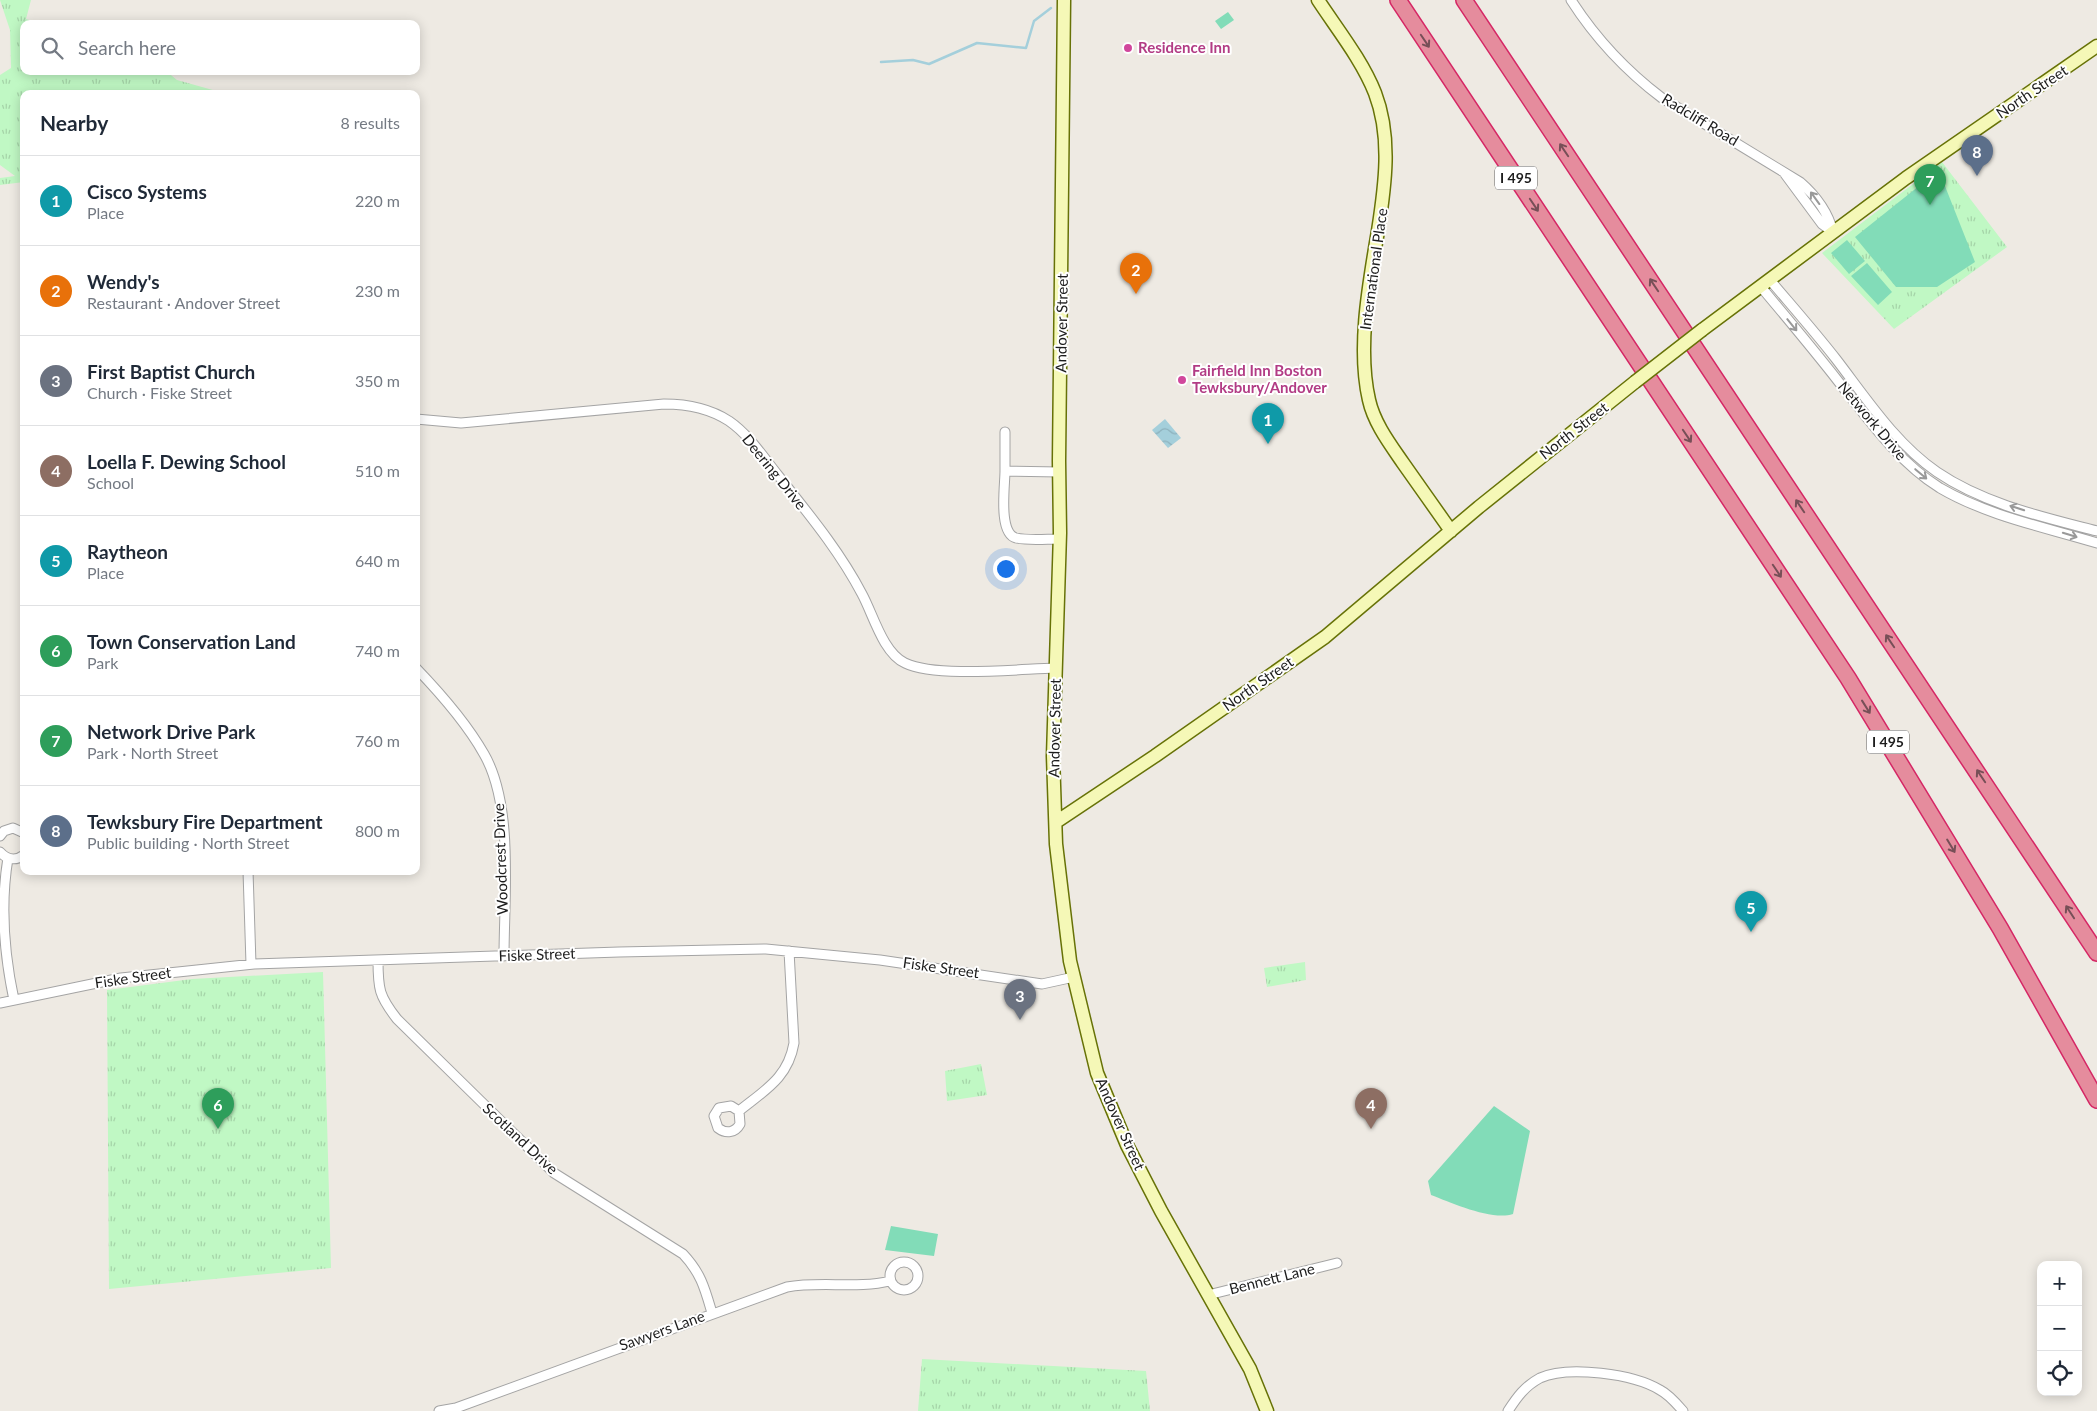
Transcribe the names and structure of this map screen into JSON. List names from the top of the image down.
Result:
{
  "streets": {
    "highway": ["I 495"],
    "main road": ["North Street", "International Place", "Andover Street"],
    "street": [
      "Radcliff Road",
      "Network Drive",
      "Deering Drive",
      "Woodcrest Drive",
      "Fiske Street",
      "Scotland Drive",
      "Bennett Lane",
      "Sawyers Lane"
    ]
  },
  "crossings": [
    ["North Street", "Radcliff Road"],
    ["North Street", "International Place"],
    ["North Street", "Andover Street"],
    ["North Street", "Network Drive"],
    ["Andover Street", "Deering Drive"],
    ["Andover Street", "Fiske Street"],
    ["Andover Street", "Bennett Lane"],
    ["Woodcrest Drive", "Fiske Street"],
    ["Fiske Street", "Scotland Drive"],
    ["Scotland Drive", "Sawyers Lane"]
  ],
  "places": ["Residence Inn", "Fairfield Inn Boston Tewksbury/Andover"],
  "page": {
    "search": "Search here",
    "heading": ["Nearby", "8 results"],
    "pins": [
      "8",
      "7",
      "2",
      "1",
      "5",
      "3",
      "4",
      "6"
    ],
    "list": [
      {
        "mark": "1",
        "name": "Cisco Systems",
        "note": "Place",
        "value": "220 m"
      },
      {
        "mark": "2",
        "name": "Wendy's",
        "note": "Restaurant · Andover Street",
        "value": "230 m"
      },
      {
        "mark": "3",
        "name": "First Baptist Church",
        "note": "Church · Fiske Street",
        "value": "350 m"
      },
      {
        "mark": "4",
        "name": "Loella F. Dewing School",
        "note": "School",
        "value": "510 m"
      },
      {
        "mark": "5",
        "name": "Raytheon",
        "note": "Place",
        "value": "640 m"
      },
      {
        "mark": "6",
        "name": "Town Conservation Land",
        "note": "Park",
        "value": "740 m"
      },
      {
        "mark": "7",
        "name": "Network Drive Park",
        "note": "Park · North Street",
        "value": "760 m"
      },
      {
        "mark": "8",
        "name": "Tewksbury Fire Department",
        "note": "Public building · North Street",
        "value": "800 m"
      }
    ],
    "map_buttons": ["+", "−"]
  }
}
